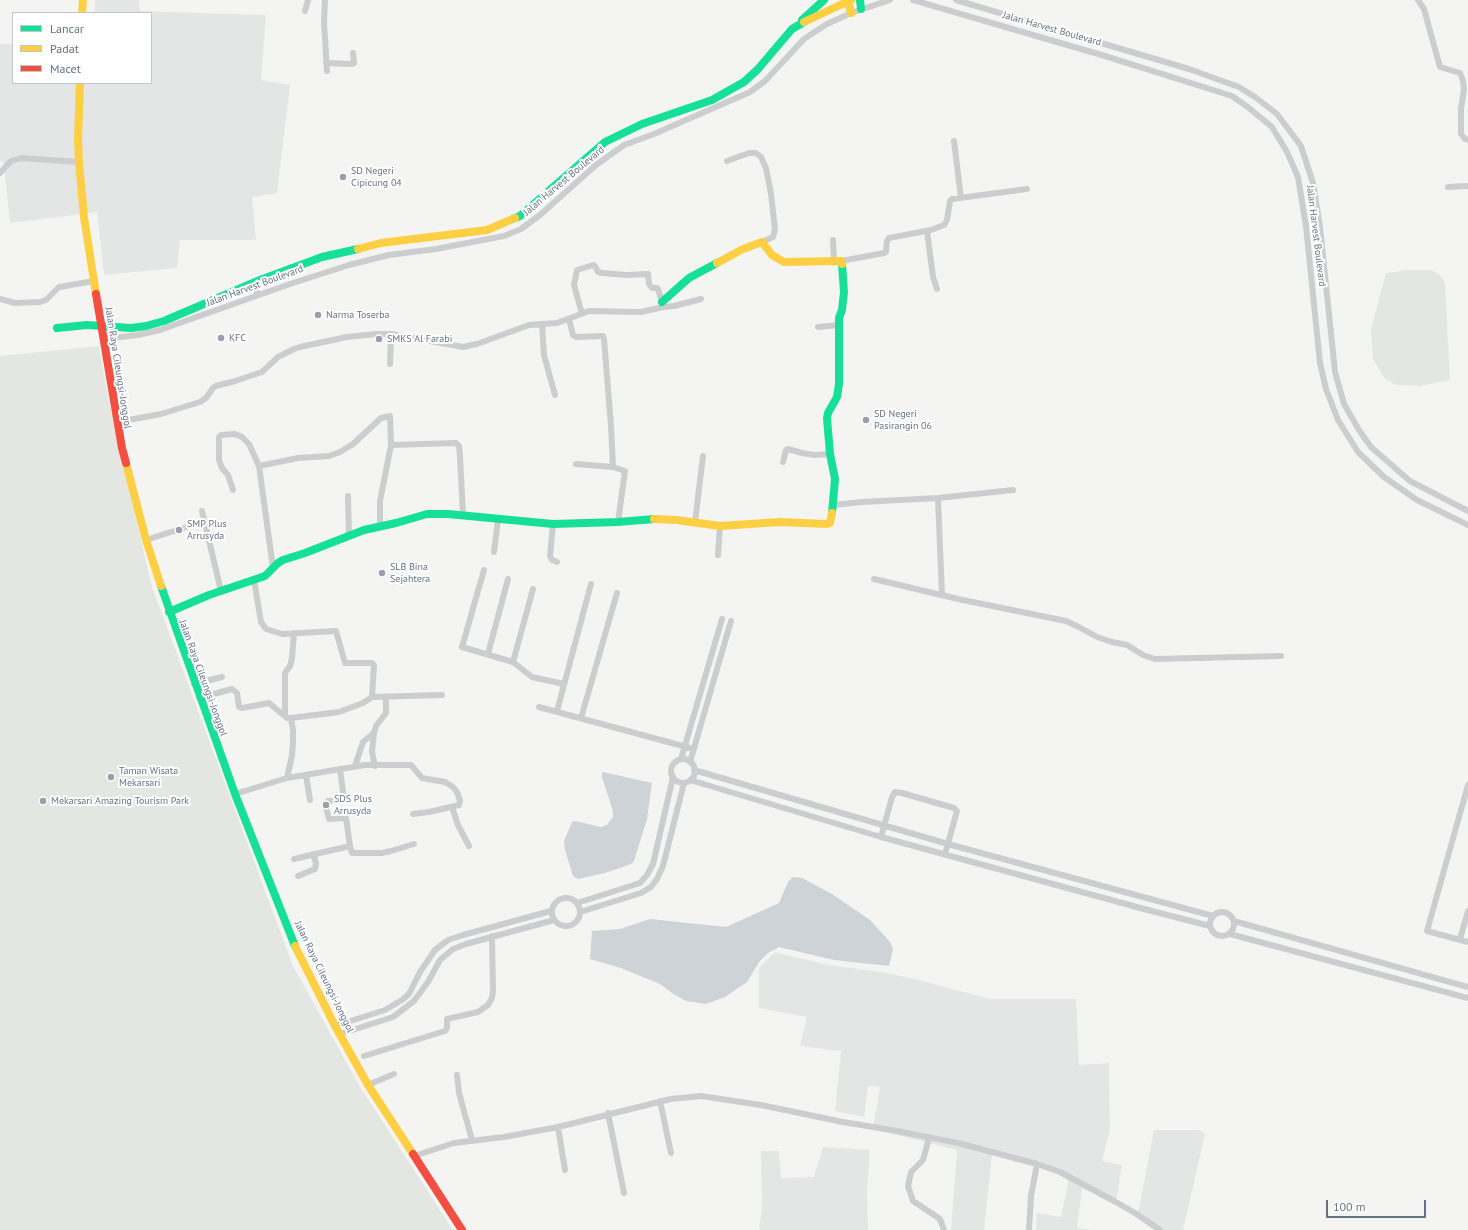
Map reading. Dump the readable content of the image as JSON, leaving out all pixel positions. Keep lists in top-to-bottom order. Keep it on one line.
{"streets":{"street":["Jalan Harvest Boulevard","Jalan Raya Cileungsi-Jonggol"]},"crossings":[["Jalan Harvest Boulevard","Jalan Raya Cileungsi-Jonggol"]],"places":["SD Negeri Cipicung 04","Narma Toserba","KFC","SMKS Al Farabi","SD Negeri Pasirangin 06","SMP Plus Arrusyda","SLB Bina Sejahtera","Taman Wisata Mekarsari","Mekarsari Amazing Tourism Park","SDS Plus Arrusyda"],"legend":["Lancar","Padat","Macet"],"scale_bar":"100 m"}
